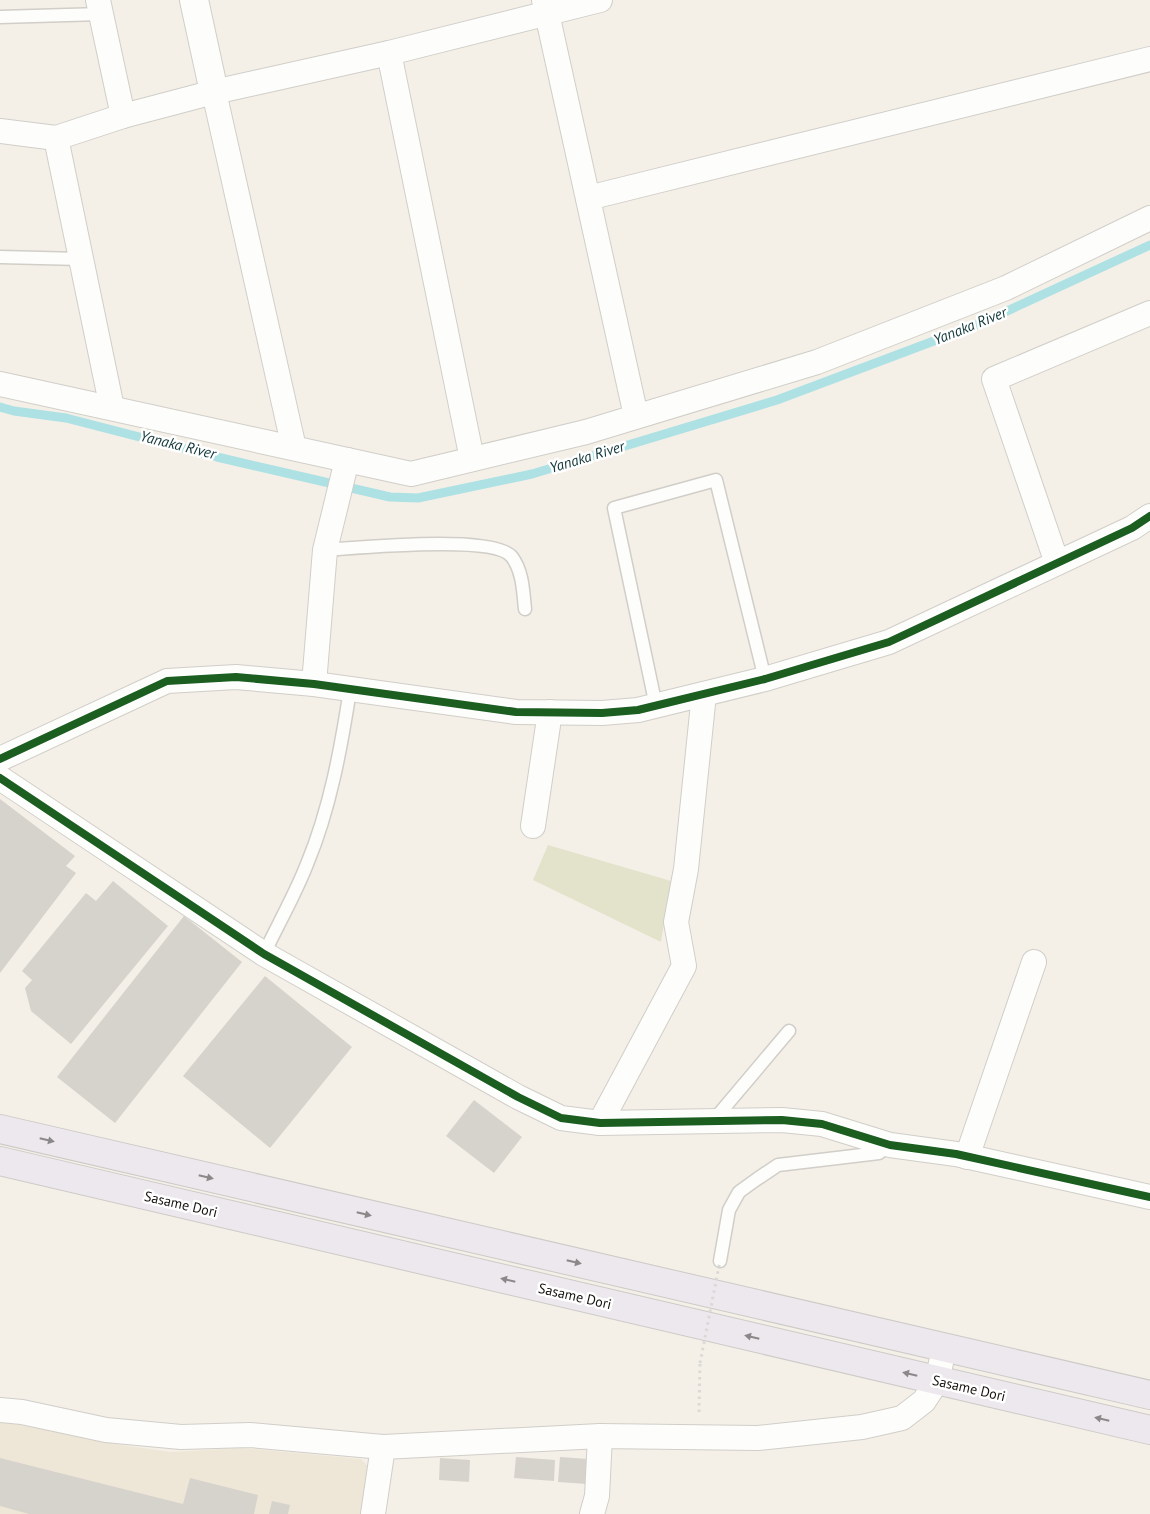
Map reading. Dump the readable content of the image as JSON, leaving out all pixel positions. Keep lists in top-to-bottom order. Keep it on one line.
{"streets":{"main road":["Sasame Dori"]},"water":["Yanaka River"]}
